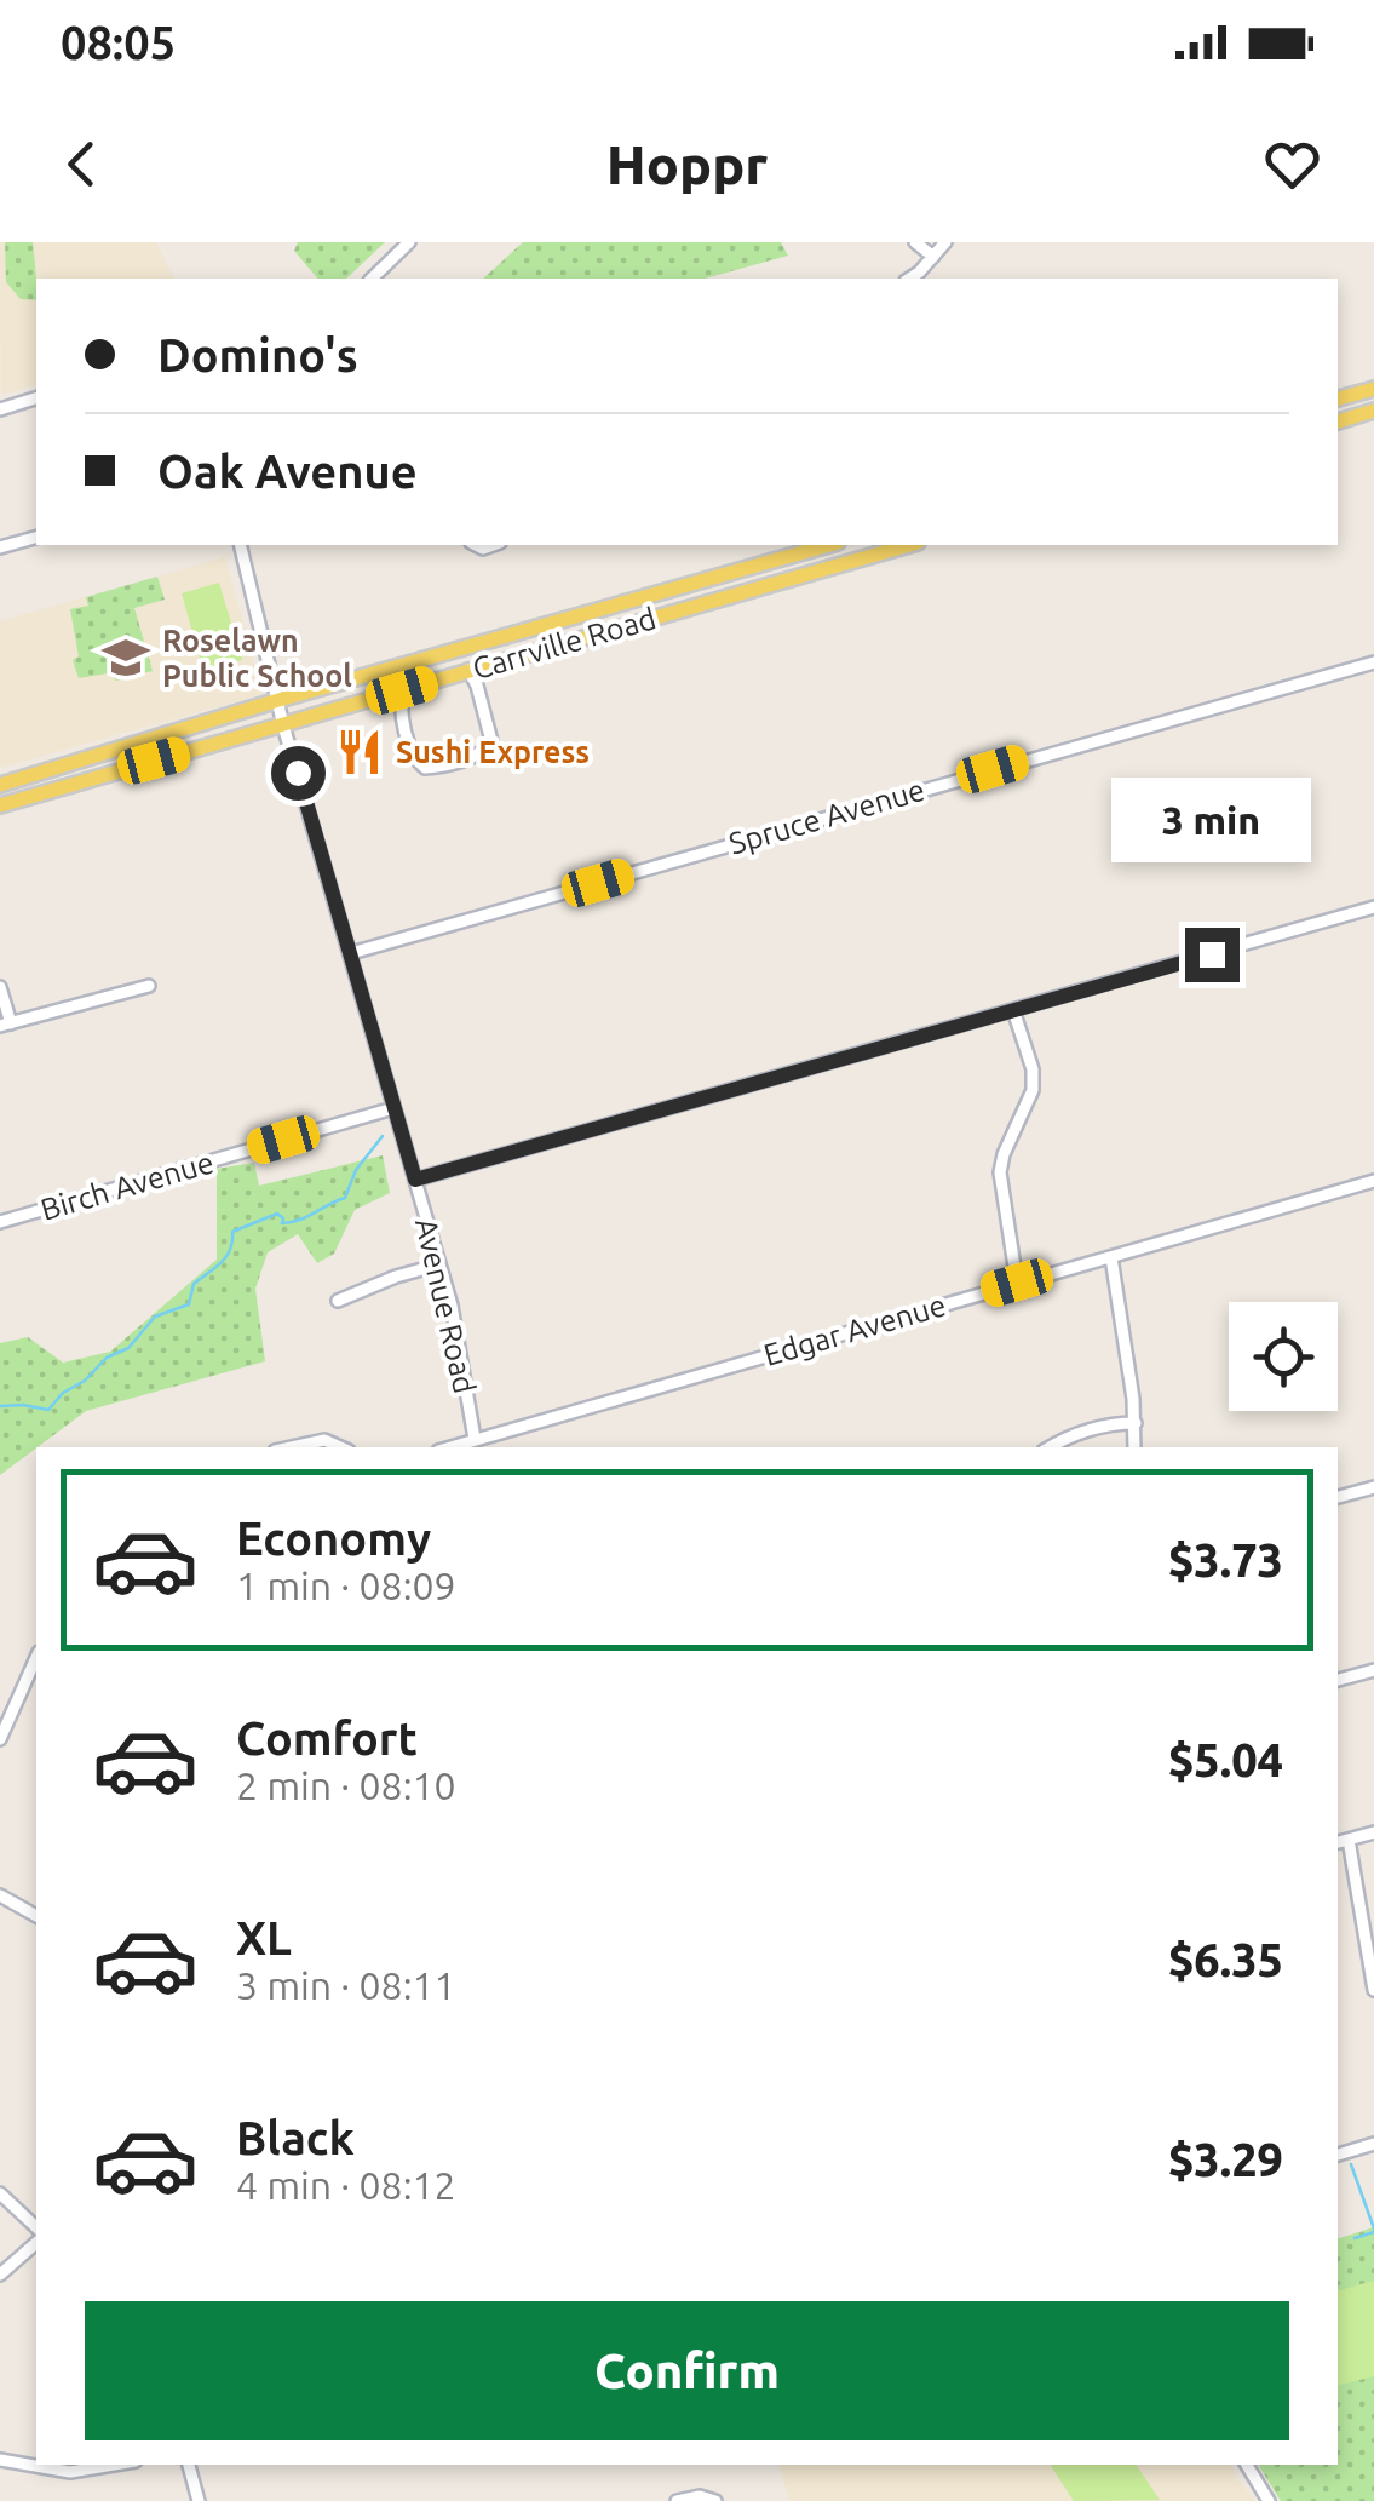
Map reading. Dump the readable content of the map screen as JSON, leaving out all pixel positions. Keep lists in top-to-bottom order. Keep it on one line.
{"streets":{"main road":["Carrville Road"],"street":["Spruce Avenue","Birch Avenue","Avenue Road","Edgar Avenue"]},"crossings":[["Carrville Road","Avenue Road"],["Spruce Avenue","Avenue Road"],["Birch Avenue","Avenue Road"],["Avenue Road","Edgar Avenue"]],"places":{"school or university":["Roselawn Public School"],"restaurant":["Sushi Express"]},"page":{"status":"08:05","header":"Hoppr","banner":["Domino's","Oak Avenue"],"bubble":"3 min","list":[{"name":"Economy","note":"1 min · 08:09","value":"$3.73"},{"name":"Comfort","note":"2 min · 08:10","value":"$5.04"},{"name":"XL","note":"3 min · 08:11","value":"$6.35"},{"name":"Black","note":"4 min · 08:12","value":"$3.29"}],"buttons":"Confirm"}}
